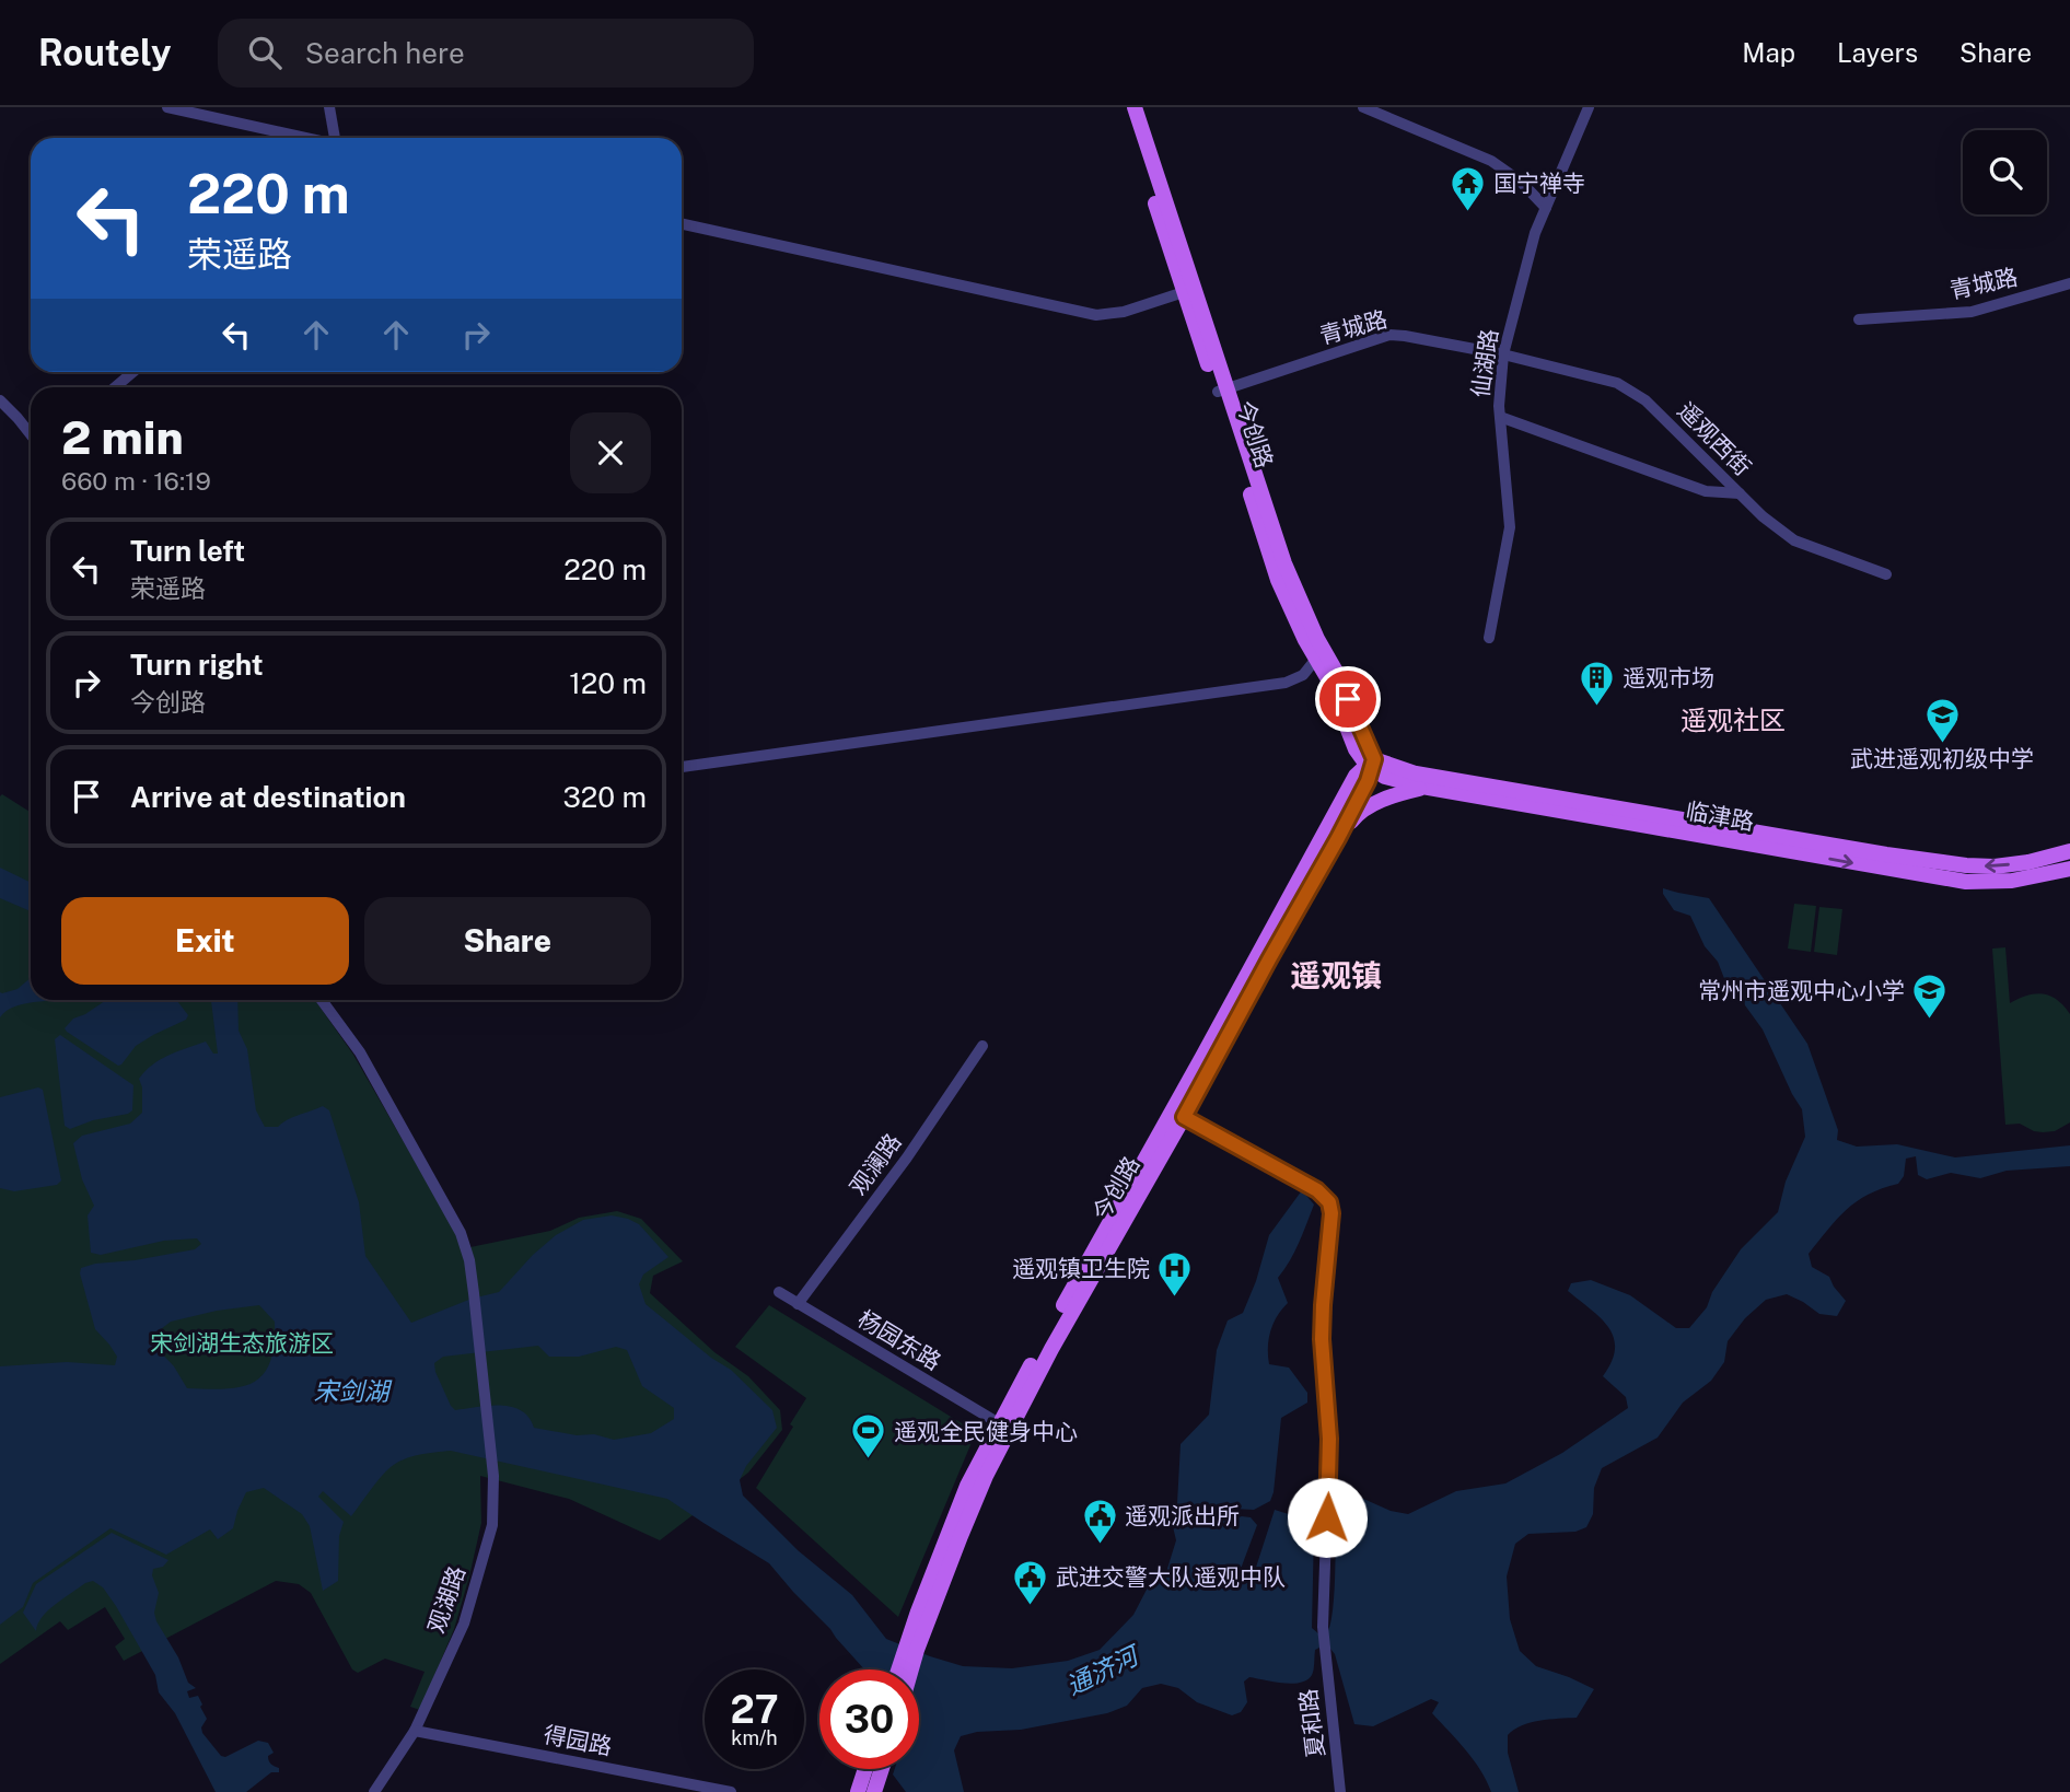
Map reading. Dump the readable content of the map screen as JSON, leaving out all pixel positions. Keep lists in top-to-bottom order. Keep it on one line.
{"streets":{"main road":["今创路","临津路"],"street":["青城路","仙湖路","遥观西街","观澜路","杨园东路","观湖路","夏和路","得园路"]},"crossings":[["青城路","仙湖路"],["青城路","今创路"],["青城路","遥观西街"],["仙湖路","遥观西街"],["今创路","临津路"],["今创路","杨园东路"],["今创路","夏和路"],["观澜路","杨园东路"],["观湖路","得园路"]],"districts":["遥观社区","遥观镇"],"water":["宋剑湖","通济河"],"parks":["宋剑湖生态旅游区"],"places":{"temple":["国宁禅寺"],"building":["遥观市场"],"school or university":["武进遥观初级中学","常州市遥观中心小学"],"hospital":["遥观镇卫生院"],"sports":["遥观全民健身中心"],"public building":["遥观派出所","武进交警大队遥观中队"]},"page":{"header":"Routely","search":"Search here","nav":["Map","Layers","Share"],"turn":["220 m","荣遥路"],"heading":["2 min","660 m · 16:19"],"list":[{"name":"Turn left","note":"荣遥路","value":"220 m"},{"name":"Turn right","note":"今创路","value":"120 m"},{"name":"Arrive at destination","value":"320 m"}],"buttons":["Exit","Share"],"speed":"27 km/h","limit":"30"}}
